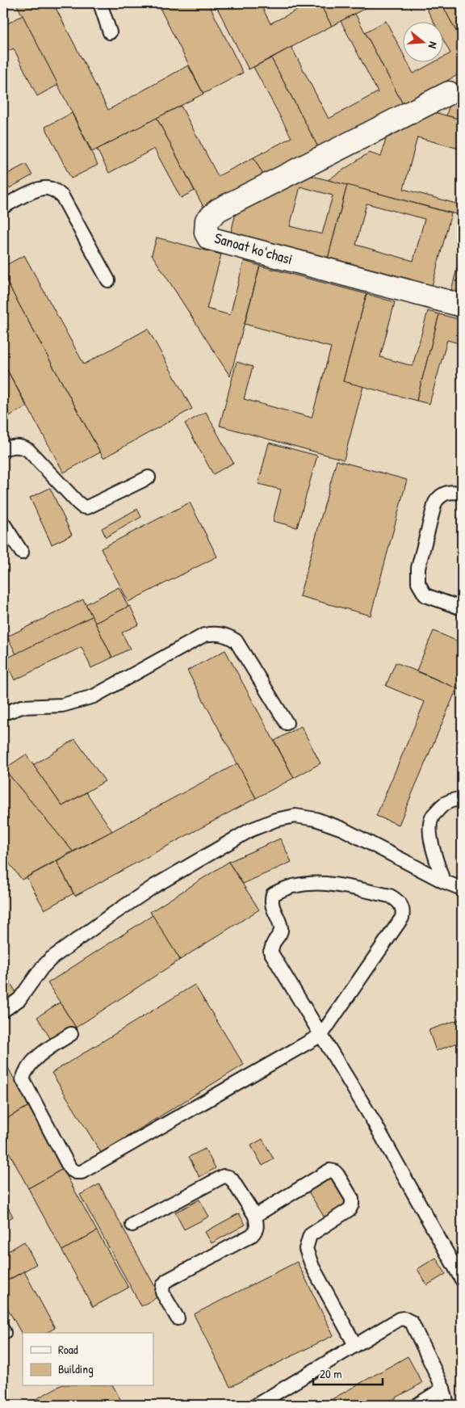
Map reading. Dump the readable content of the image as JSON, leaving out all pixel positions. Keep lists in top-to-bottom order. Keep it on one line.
{"streets":{"street":["Sanoat koʻchasi"]},"legend":["Road","Building"],"scale_bar":"20 m","north":"right"}
